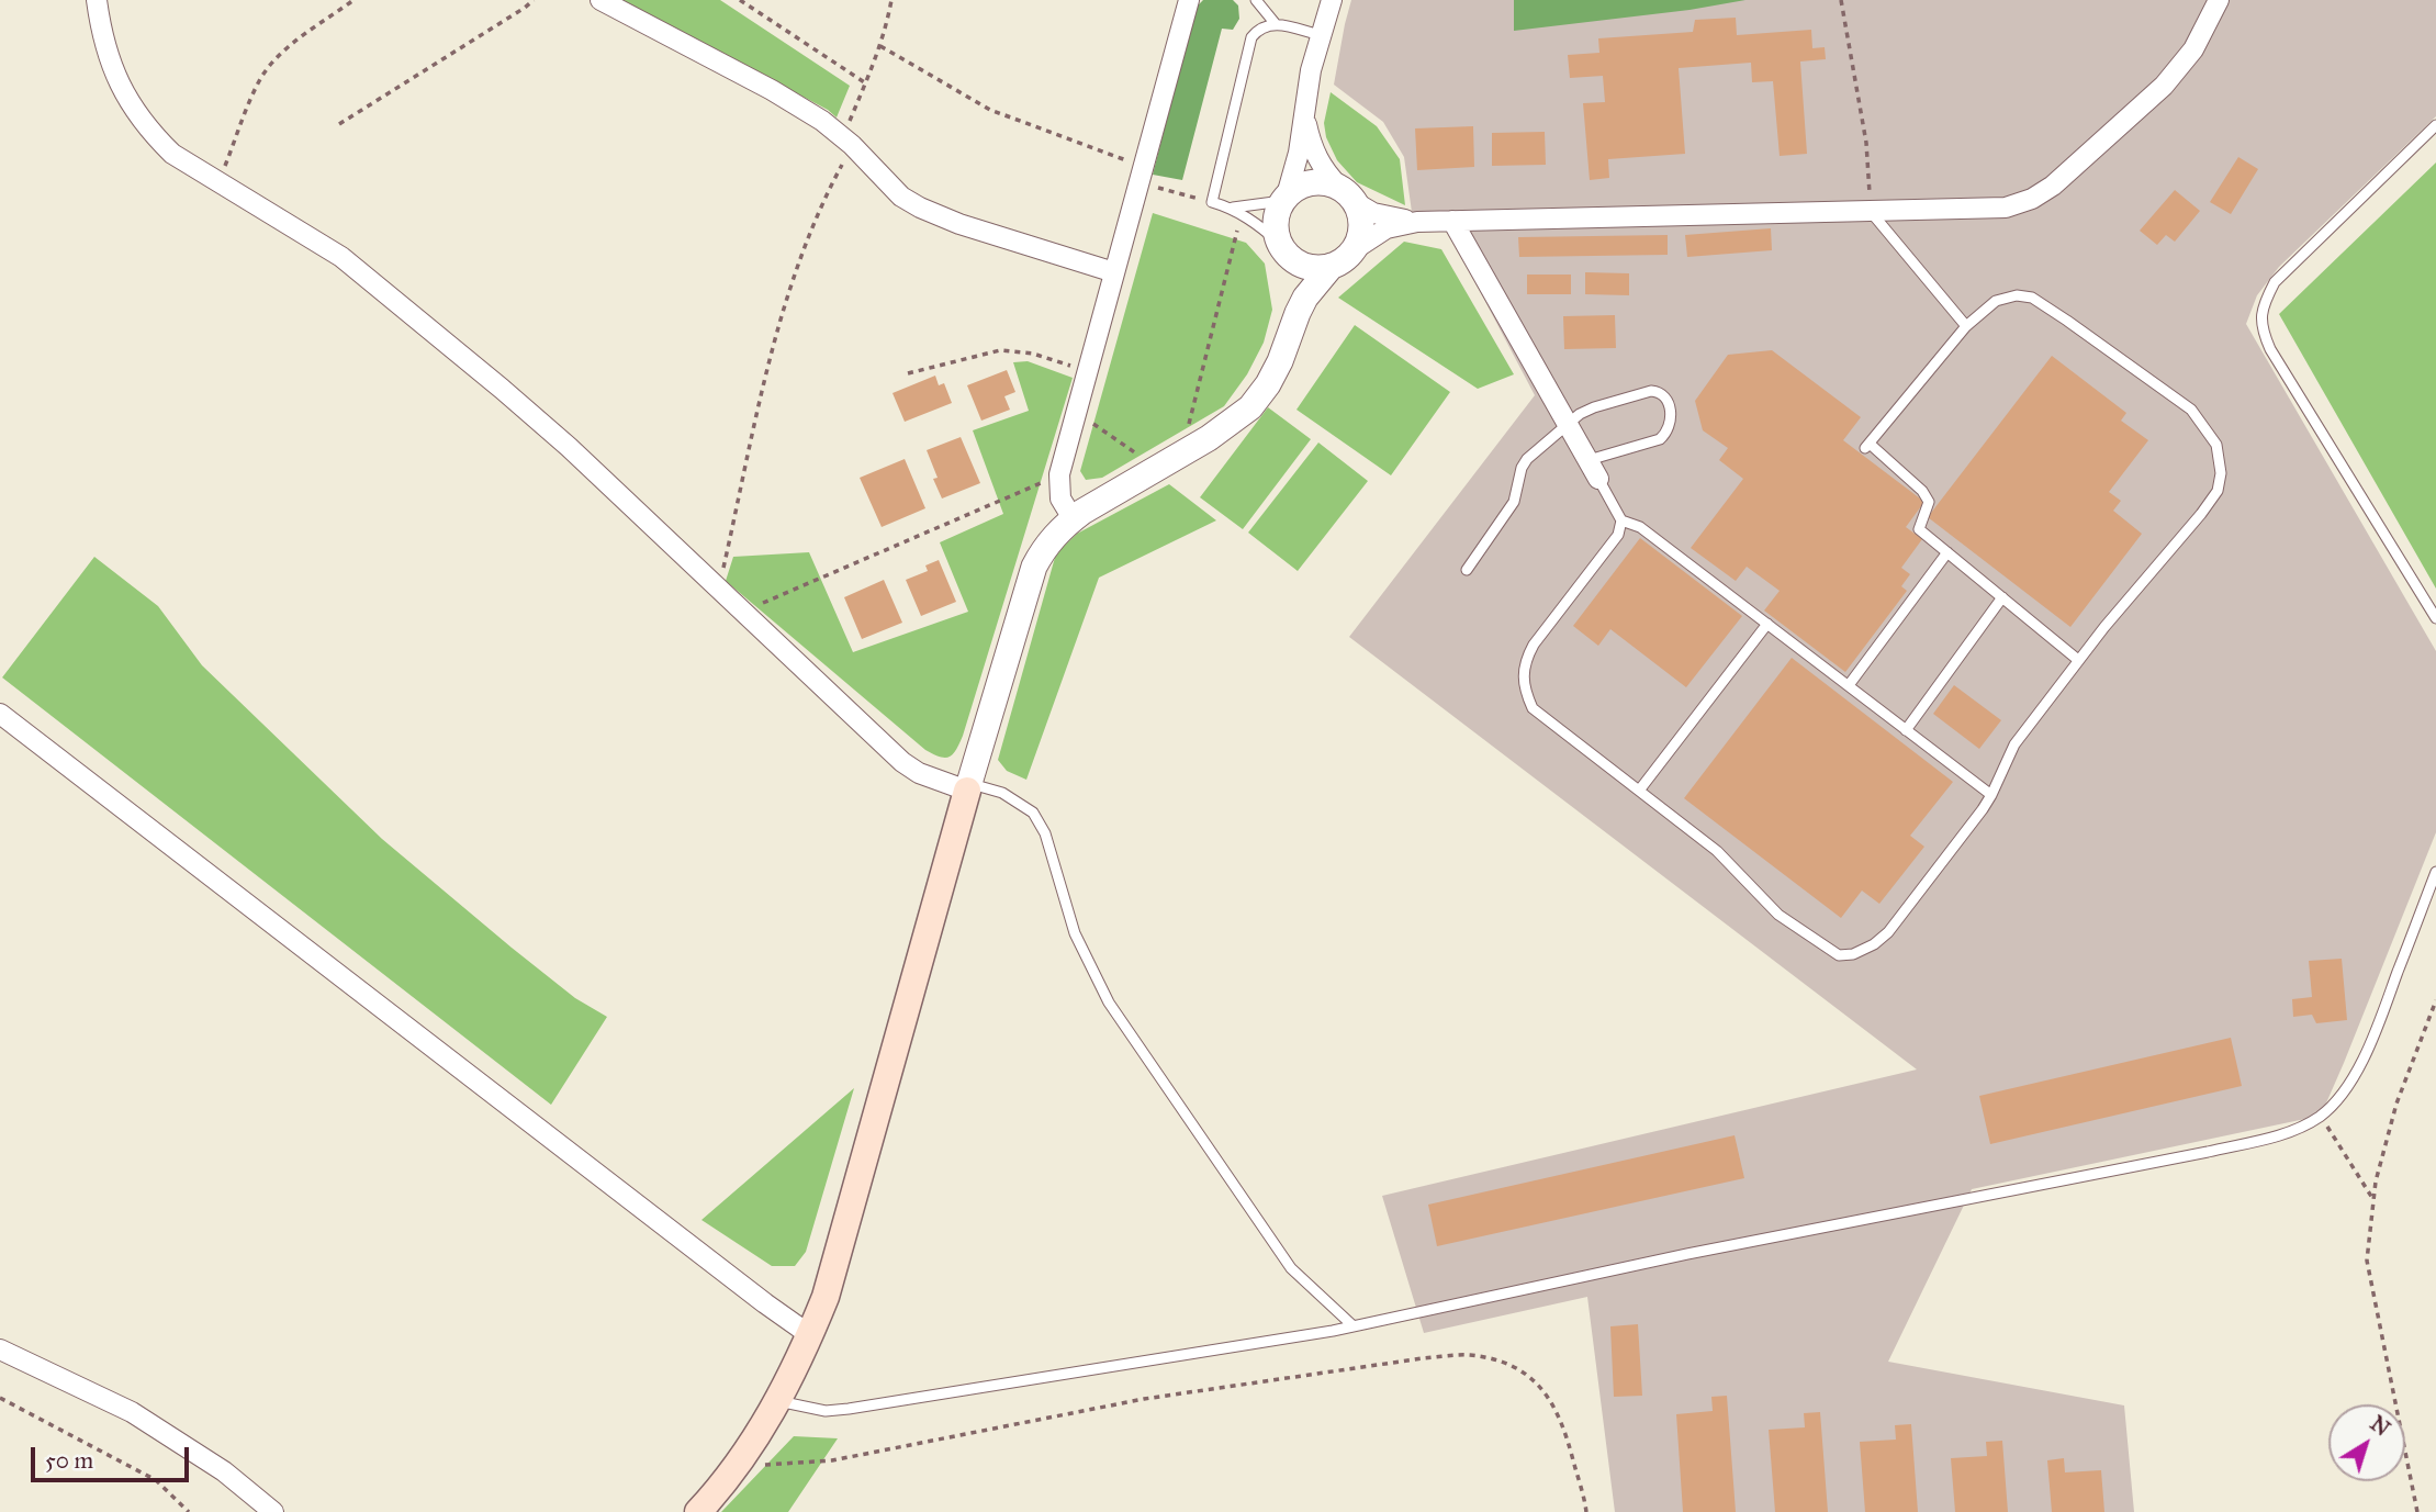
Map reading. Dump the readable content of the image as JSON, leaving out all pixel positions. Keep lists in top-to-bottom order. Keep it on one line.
{"scale_bar":"50 m","north":"top right"}
